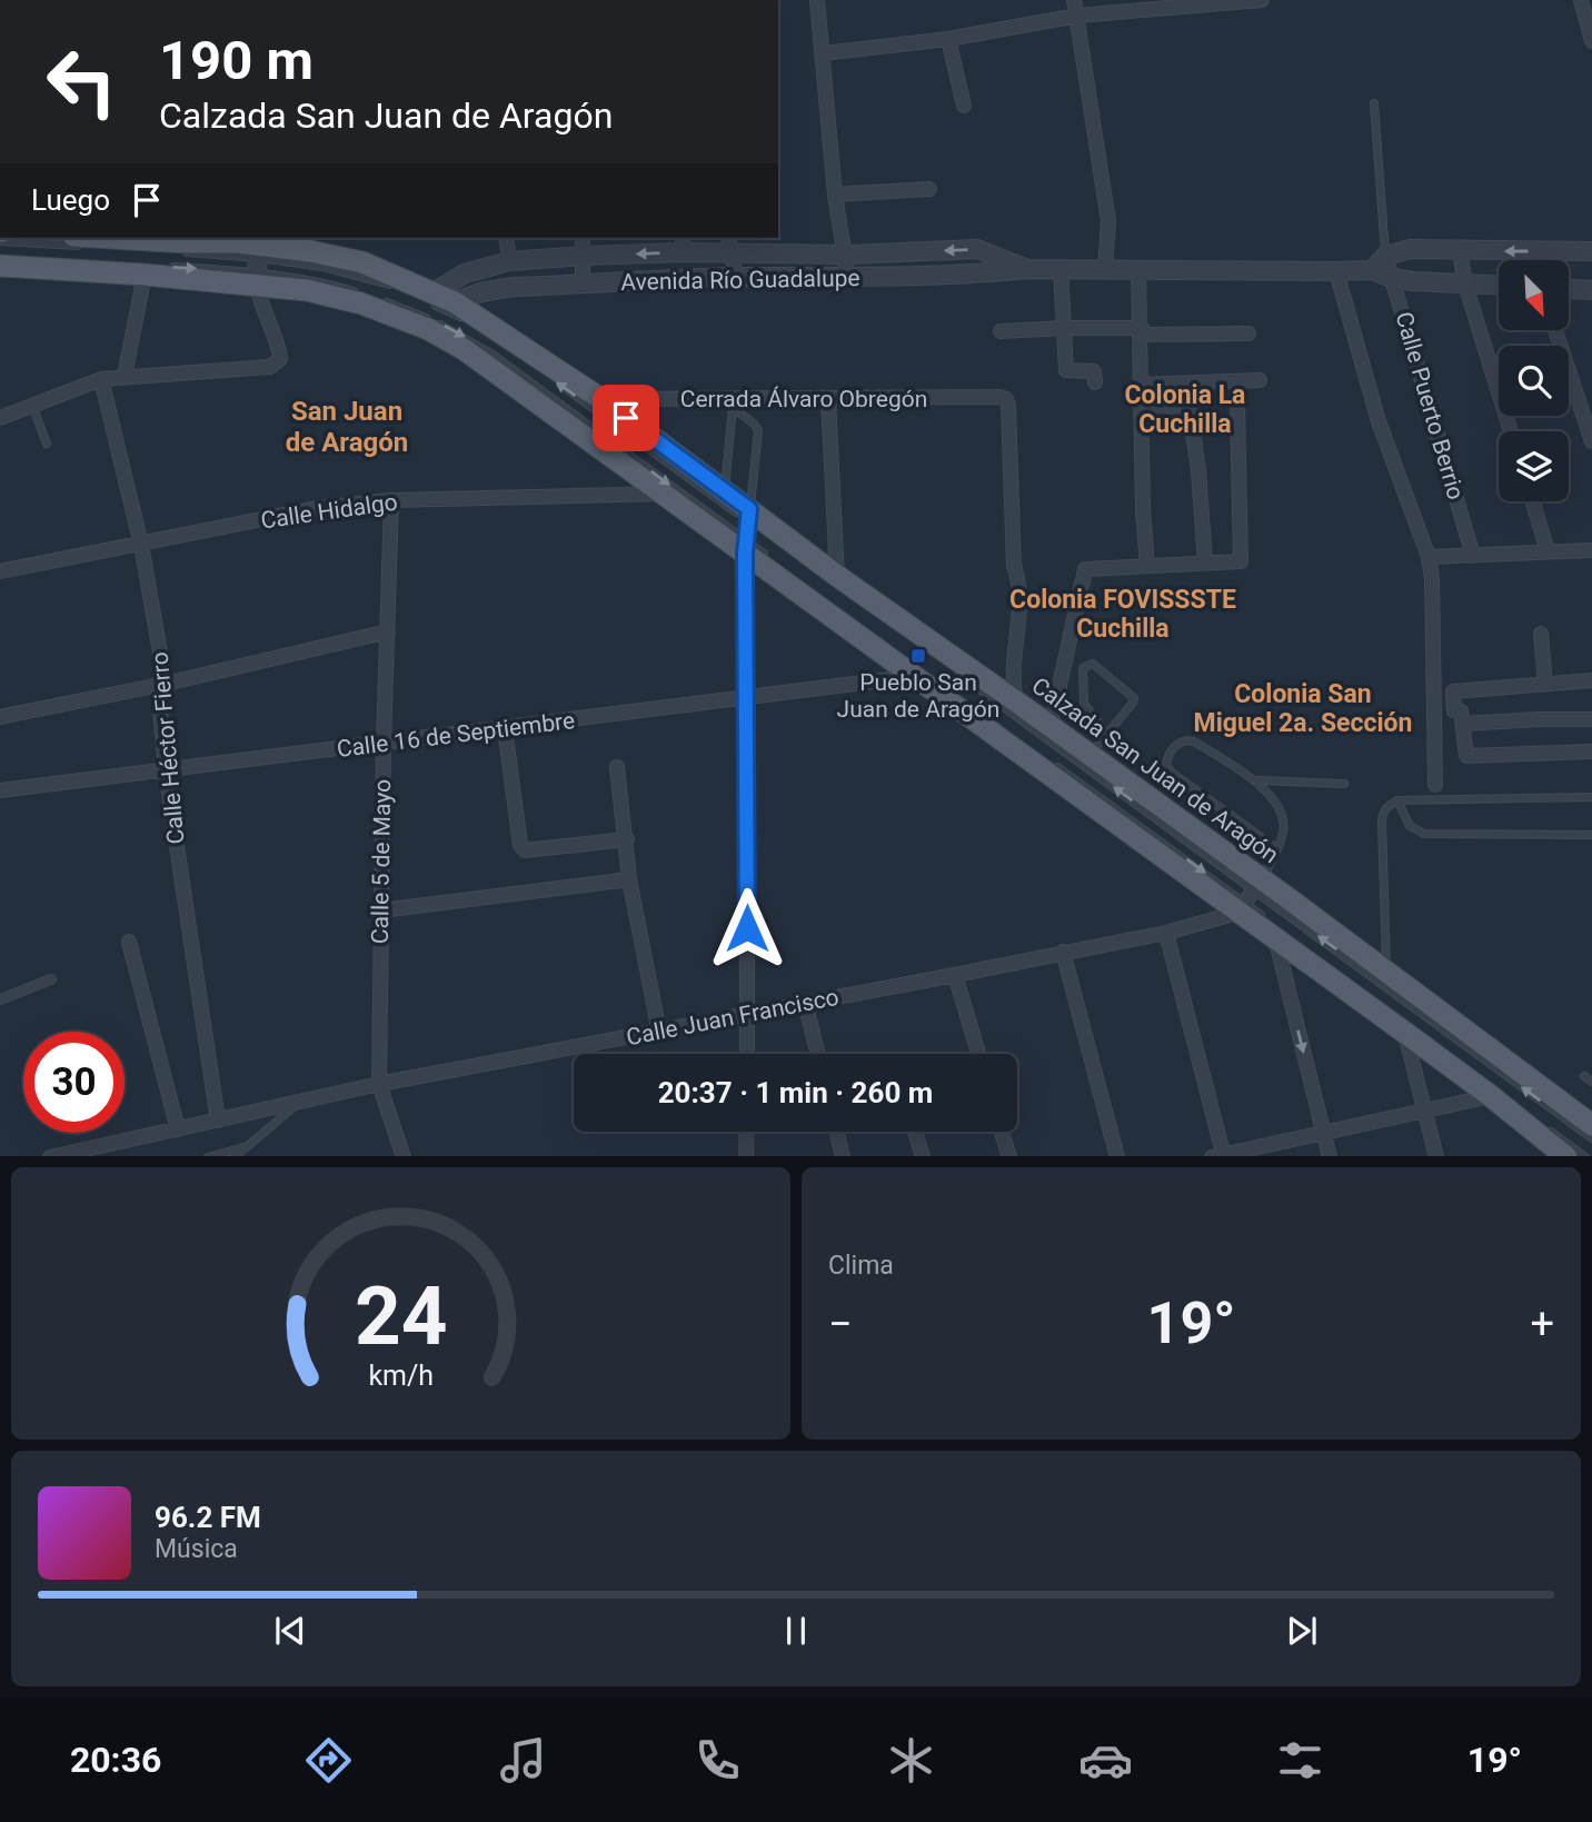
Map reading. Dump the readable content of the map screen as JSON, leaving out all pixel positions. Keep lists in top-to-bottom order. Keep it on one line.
{"streets":{"main road":["Calzada San Juan de Aragón"],"street":["Avenida Río Guadalupe","Cerrada Álvaro Obregón","Calle Puerto Berrio","Calle Hidalgo","Calle 16 de Septiembre","Calle Héctor Fierro","Calle 5 de Mayo","Calle Juan Francisco"]},"crossings":[["Avenida Río Guadalupe","Calle Puerto Berrio"],["Avenida Río Guadalupe","Calzada San Juan de Aragón"],["Cerrada Álvaro Obregón","Calzada San Juan de Aragón"],["Calle Hidalgo","Calle Héctor Fierro"],["Calle Hidalgo","Calzada San Juan de Aragón"],["Calle Hidalgo","Calle 5 de Mayo"],["Calle 16 de Septiembre","Calle Héctor Fierro"],["Calle 16 de Septiembre","Calzada San Juan de Aragón"],["Calle 16 de Septiembre","Calle 5 de Mayo"],["Calle Héctor Fierro","Calle Juan Francisco"],["Calzada San Juan de Aragón","Calle Juan Francisco"],["Calle 5 de Mayo","Calle Juan Francisco"]],"districts":["Colonia La Cuchilla","San Juan de Aragón","Colonia FOVISSSTE Cuchilla","Colonia San Miguel 2a. Sección"],"places":{"transit":["Pueblo San Juan de Aragón"]},"north":"bottom right","page":{"turn":["190 m","Calzada San Juan de Aragón"],"then":"Luego","limit":"30","trip":"20:37 · 1 min · 260 m","tile":"Clima","heat":["−","19°","+"],"song":["96.2 FM","Música"],"tabs":["20:36","19°"],"gauge":["24","km/h"]}}
